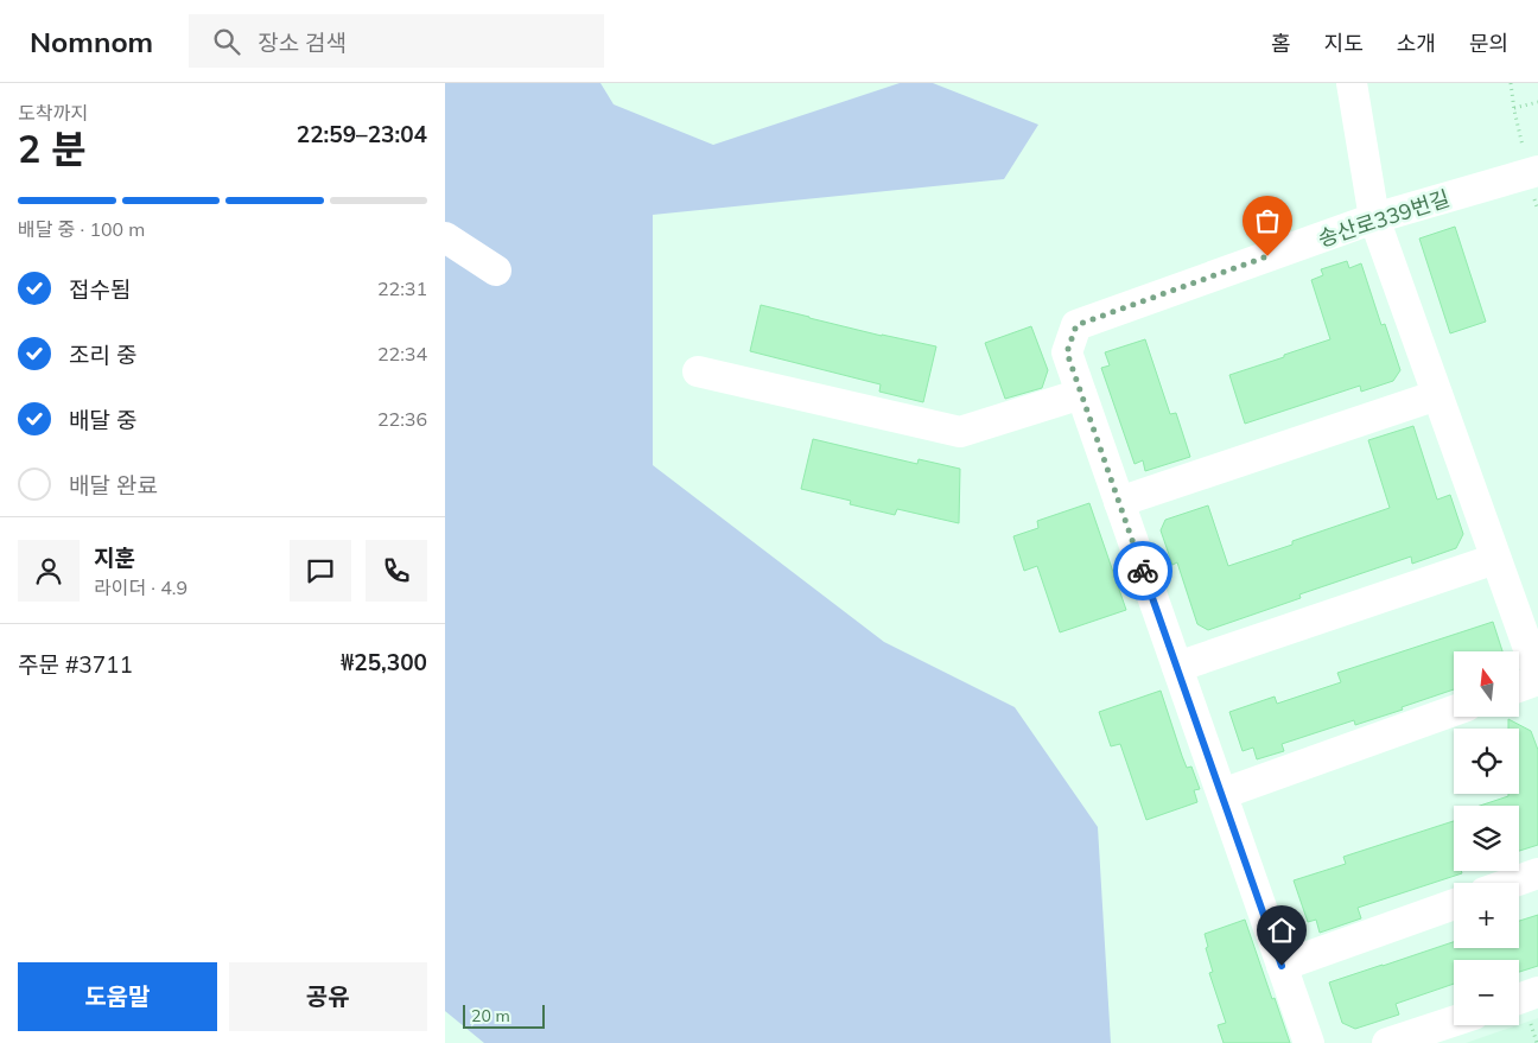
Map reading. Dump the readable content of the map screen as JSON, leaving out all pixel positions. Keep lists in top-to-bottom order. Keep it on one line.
{"streets":{"street":["송산로339번길"]},"scale_bar":"20 m","north":"top","page":{"header":"Nomnom","search":"장소 검색","nav":["홈","지도","소개","문의"],"heading":["2 분","도착까지","22:59–23:04"],"panel":["지훈","라이더 · 4.9","주문 #3711","₩25,300"],"bar":"배달 중 · 100 m","list":[["접수됨","22:31"],["조리 중","22:34"],["배달 중","22:36"],"배달 완료"],"map_buttons":["+","−"],"buttons":["도움말","공유"],"scale":"20 m"}}
